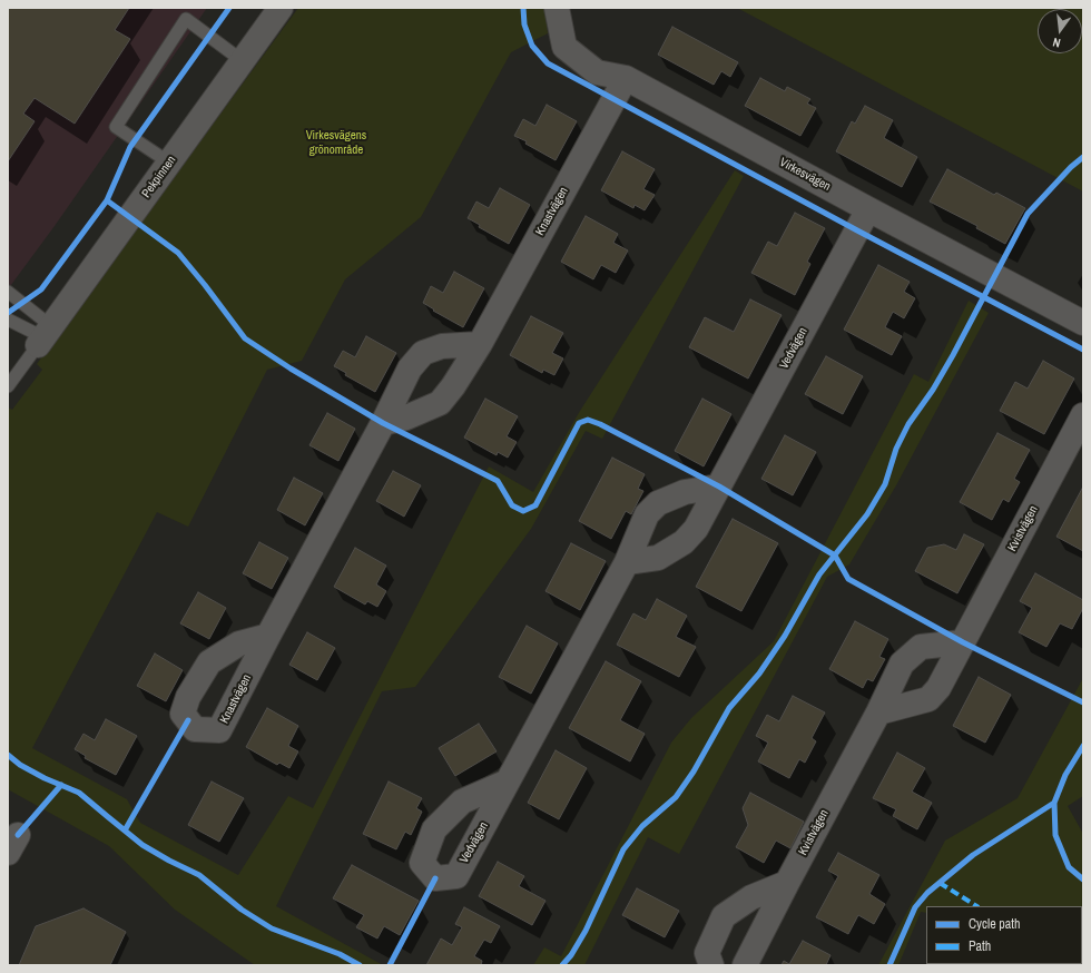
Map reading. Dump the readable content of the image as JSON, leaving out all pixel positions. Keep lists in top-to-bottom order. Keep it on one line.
{"streets":{"street":["Virkesvägen","Pekpinnen","Knastvägen","Vedvägen","Kvistvägen"]},"crossings":[["Virkesvägen","Knastvägen"],["Virkesvägen","Vedvägen"]],"parks":["Virkesvägens grönområde"],"legend":["Cycle path","Path"],"north":"bottom"}
